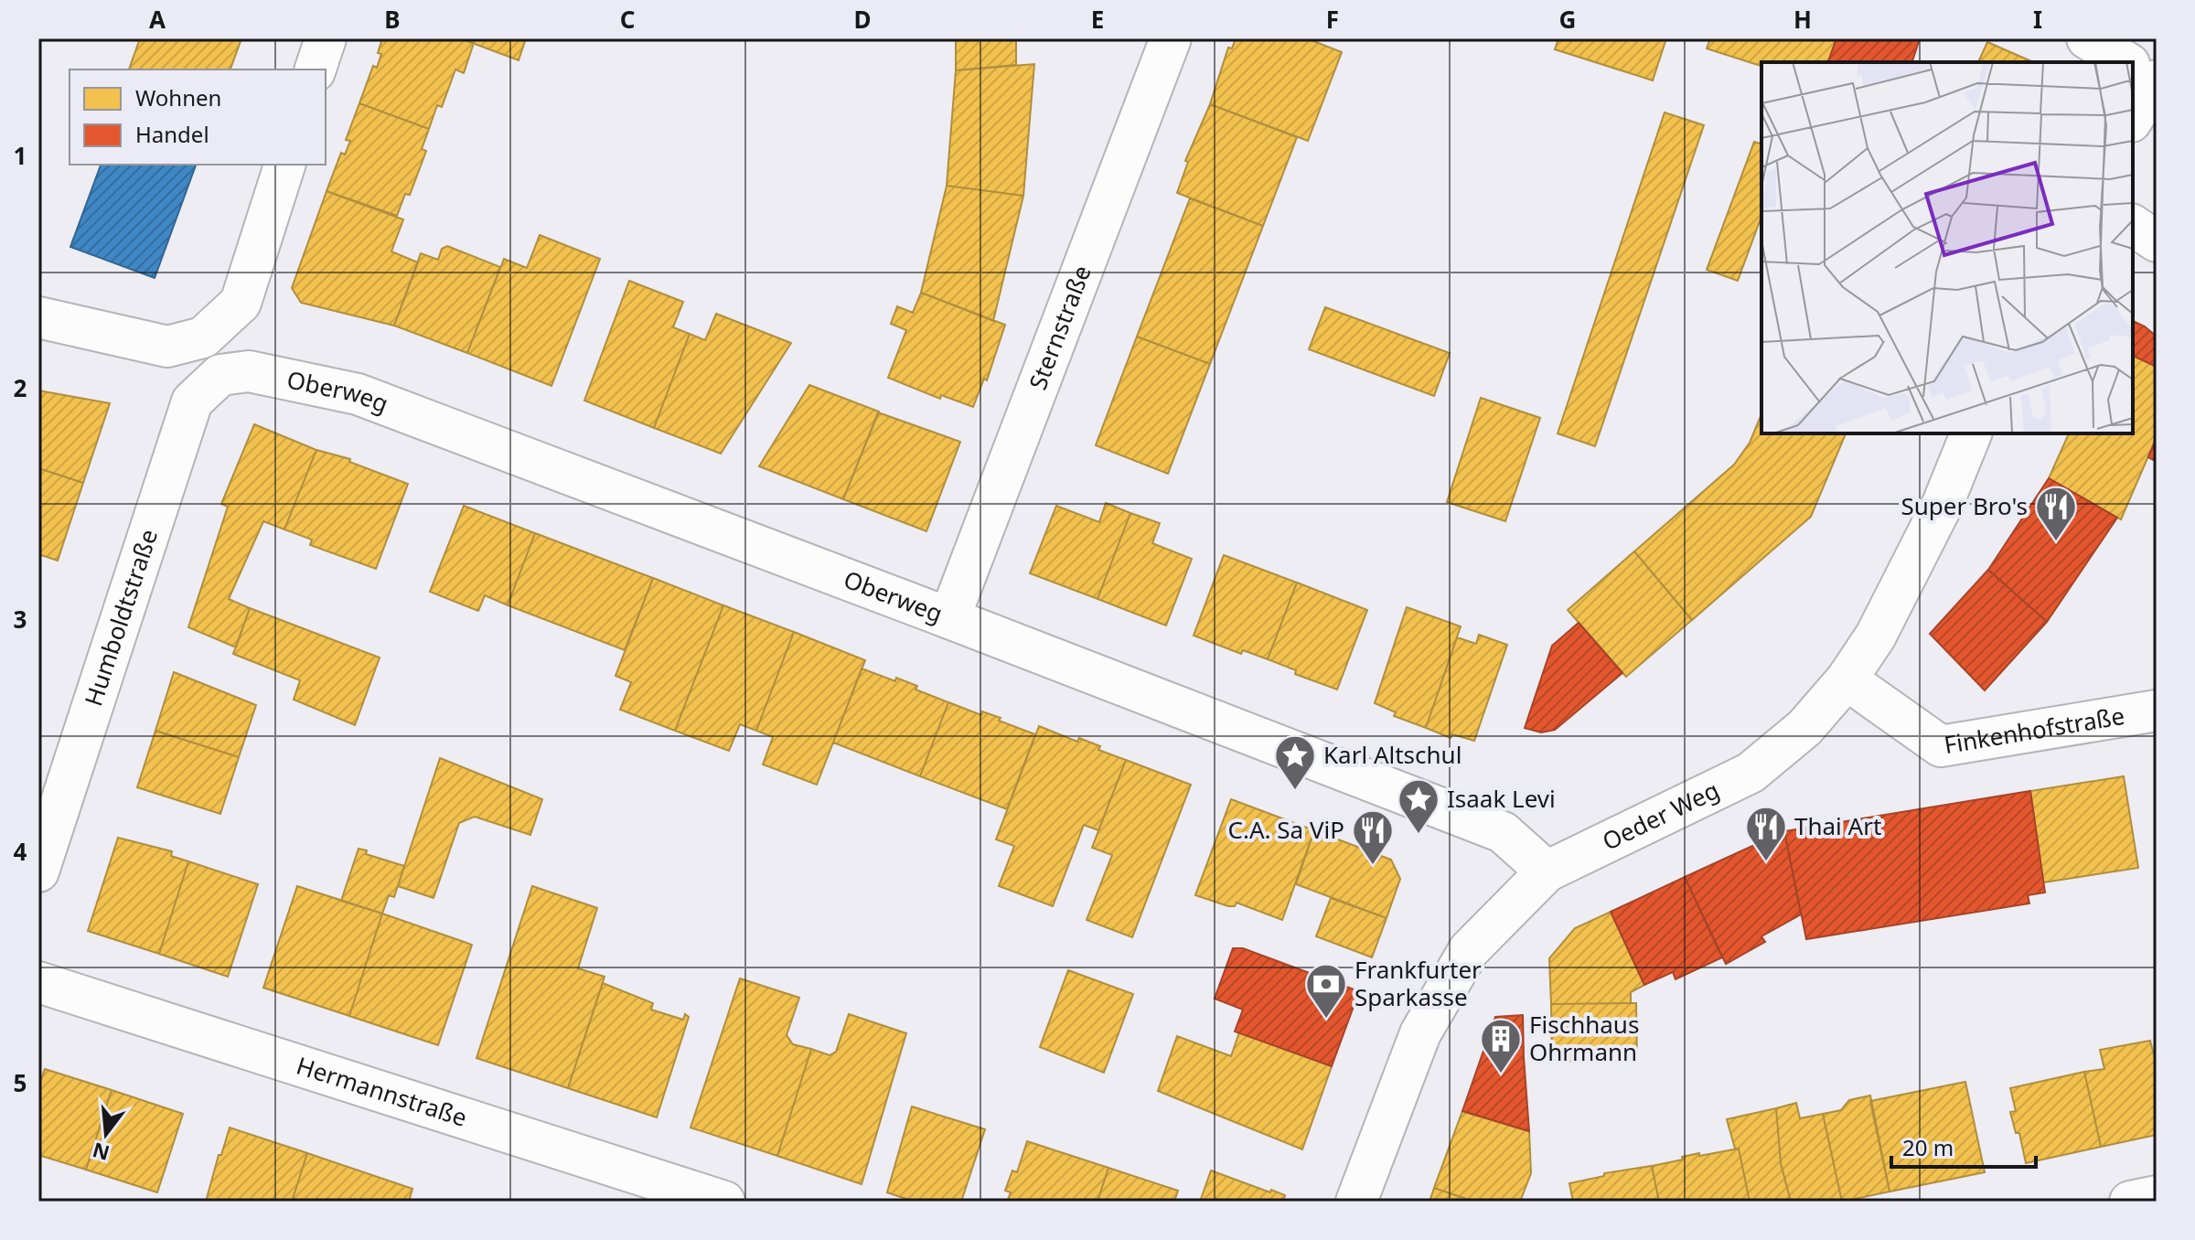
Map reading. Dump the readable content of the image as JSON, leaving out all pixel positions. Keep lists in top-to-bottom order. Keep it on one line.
{"streets":{"street":["Sternstraße","Oberweg","Humboldtstraße","Finkenhofstraße","Oeder Weg","Hermannstraße"]},"crossings":[["Sternstraße","Oberweg"],["Oberweg","Humboldtstraße"],["Oberweg","Oeder Weg"],["Finkenhofstraße","Oeder Weg"]],"places":{"restaurant":["Super Bro's","Thai Art","C.A. Sa ViP"],"place":["Karl Altschul","Isaak Levi"],"bank":["Frankfurter Sparkasse"],"building":["Fischhaus Ohrmann"]},"legend":["Wohnen","Handel"],"scale_bar":"20 m","north":"bottom","grid":{"columns":["A","B","C","D","E","F","G","H","I"],"rows":["1","2","3","4","5"]}}
